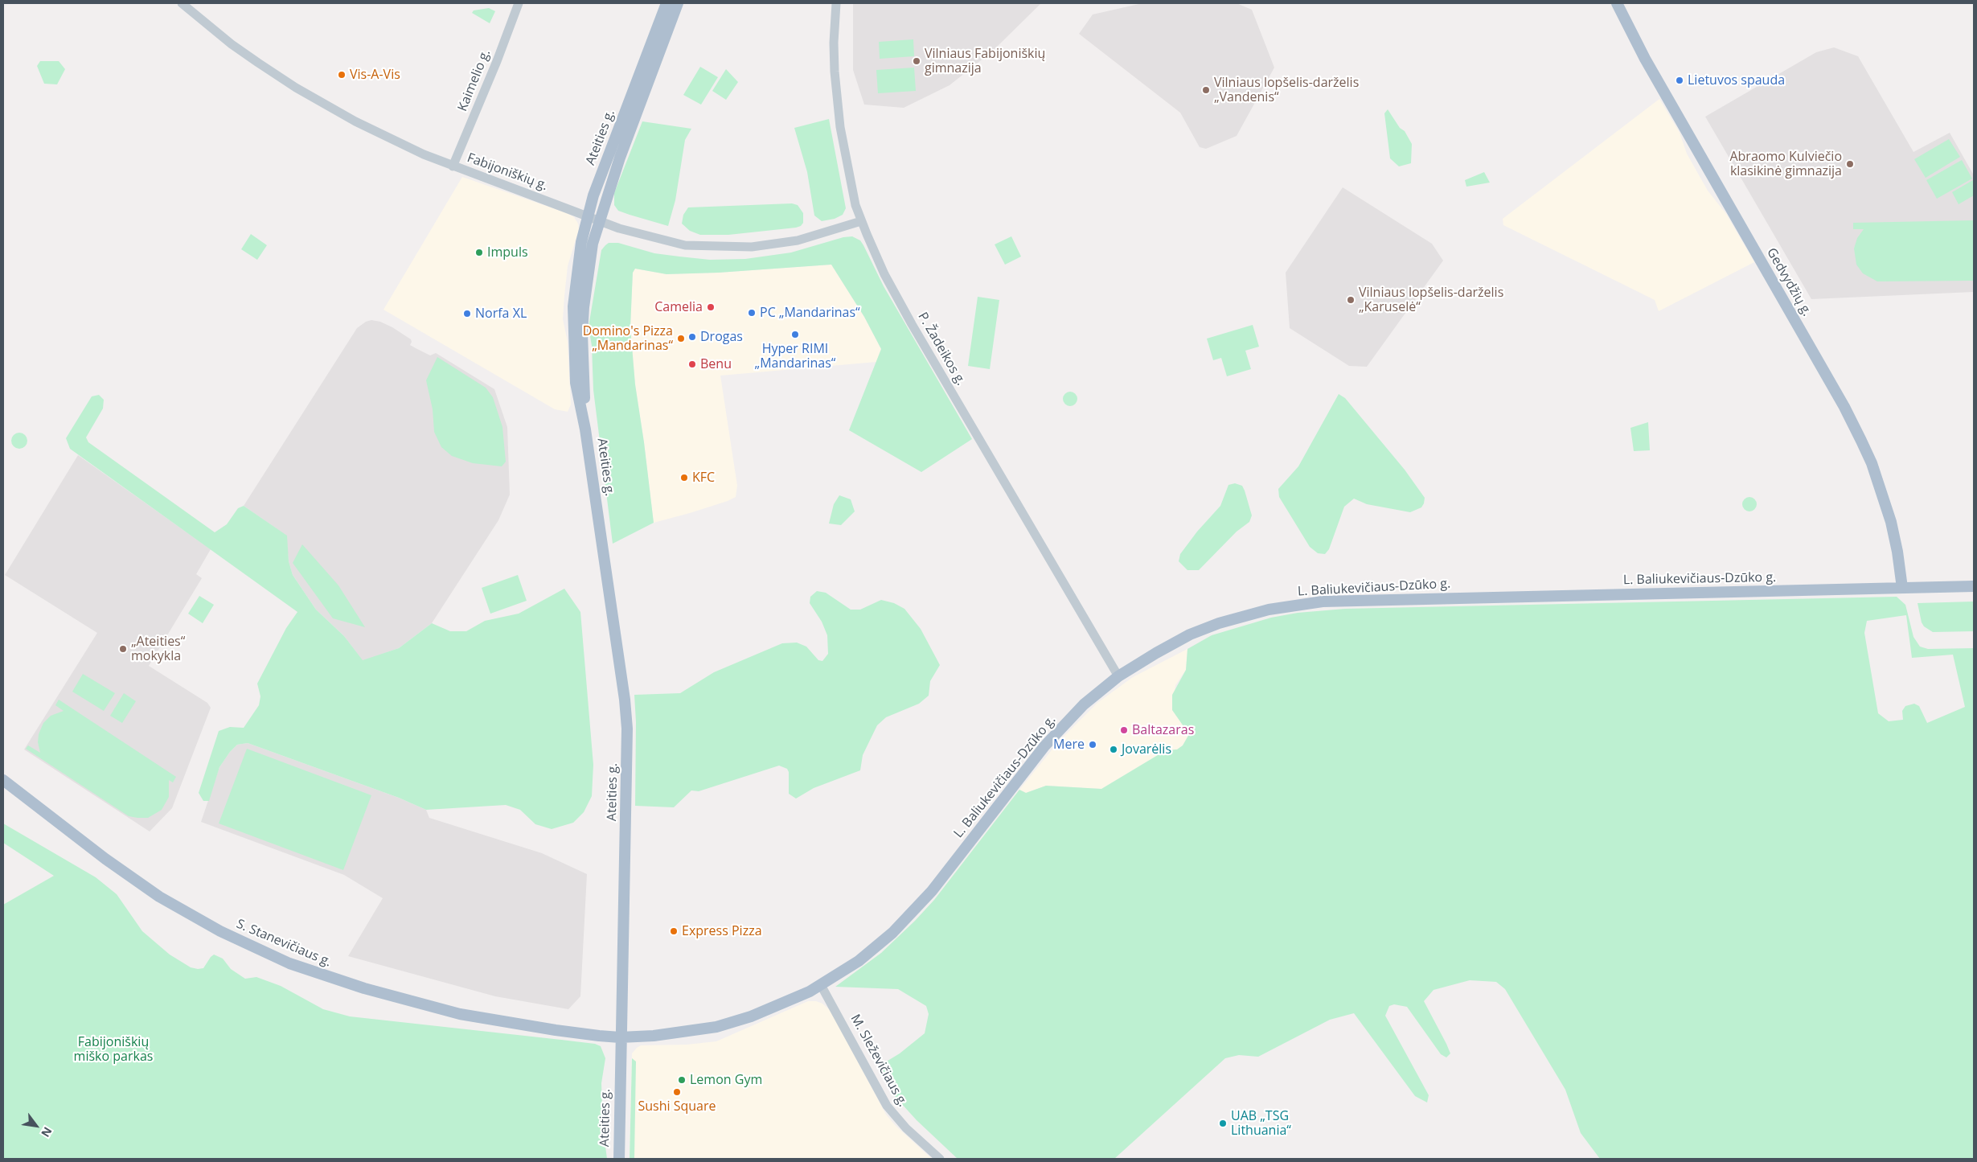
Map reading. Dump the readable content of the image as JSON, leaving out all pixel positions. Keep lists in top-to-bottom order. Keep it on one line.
{"streets":{"main road":["Ateities g.","Gedvydžių g.","L. Baliukevičiaus-Dzūko g.","S. Stanevičiaus g."],"street":["Kaimelio g.","Fabijoniškių g.","P. Žadeikos g.","M. Sleževičiaus g."]},"crossings":[["Kaimelio g.","Fabijoniškių g."],["Ateities g.","Fabijoniškių g."],["Ateities g.","L. Baliukevičiaus-Dzūko g."],["Ateities g.","S. Stanevičiaus g."],["Fabijoniškių g.","P. Žadeikos g."],["Gedvydžių g.","L. Baliukevičiaus-Dzūko g."],["P. Žadeikos g.","L. Baliukevičiaus-Dzūko g."],["L. Baliukevičiaus-Dzūko g.","S. Stanevičiaus g."],["L. Baliukevičiaus-Dzūko g.","M. Sleževičiaus g."]],"parks":["Fabijoniškių miško parkas"],"places":["Vilniaus Fabijoniškių gimnazija","Vis-A-Vis","Lietuvos spauda","Vilniaus lopšelis-darželis „Vandenis“","Abraomo Kulviečio klasikinė gimnazija","Impuls","Vilniaus lopšelis-darželis „Karuselė“","Camelia","PC „Mandarinas“","Norfa XL","Hyper RIMI „Mandarinas“","Drogas","Domino's Pizza „Mandarinas“","Benu","KFC","„Ateities“ mokykla","Baltazaras","Mere","Jovarėlis","Express Pizza","Lemon Gym","Sushi Square","UAB „TSG Lithuania“"],"north":"bottom right"}
